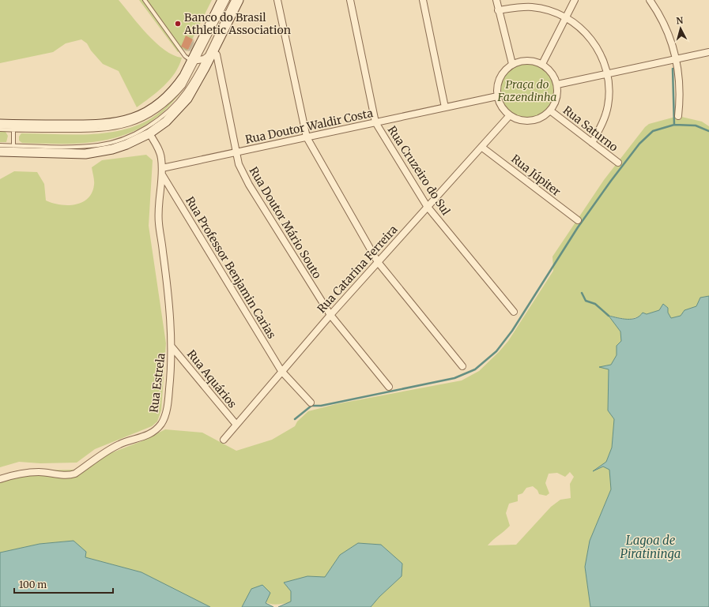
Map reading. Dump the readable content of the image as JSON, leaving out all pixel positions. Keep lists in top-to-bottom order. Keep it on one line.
{"streets":{"street":["Rua Doutor Waldir Costa","Rua Saturno","Rua Cruzeiro do Sul","Rua Júpiter","Rua Doutor Mário Souto","Rua Professor Benjamin Carias","Rua Catarina Ferreira","Rua Aquários","Rua Estrela"]},"crossings":[["Rua Doutor Waldir Costa","Rua Saturno"],["Rua Doutor Waldir Costa","Rua Cruzeiro do Sul"],["Rua Doutor Waldir Costa","Rua Doutor Mário Souto"],["Rua Doutor Waldir Costa","Rua Professor Benjamin Carias"],["Rua Doutor Waldir Costa","Rua Catarina Ferreira"],["Rua Doutor Waldir Costa","Rua Estrela"],["Rua Saturno","Rua Catarina Ferreira"],["Rua Cruzeiro do Sul","Rua Catarina Ferreira"],["Rua Júpiter","Rua Catarina Ferreira"],["Rua Doutor Mário Souto","Rua Catarina Ferreira"],["Rua Professor Benjamin Carias","Rua Catarina Ferreira"],["Rua Professor Benjamin Carias","Rua Estrela"],["Rua Catarina Ferreira","Rua Aquários"],["Rua Aquários","Rua Estrela"]],"water":["Lagoa de Piratininga"],"parks":["Praça do Fazendinha"],"places":["Banco do Brasil Athletic Association"],"scale_bar":"100 m","north":"top"}
